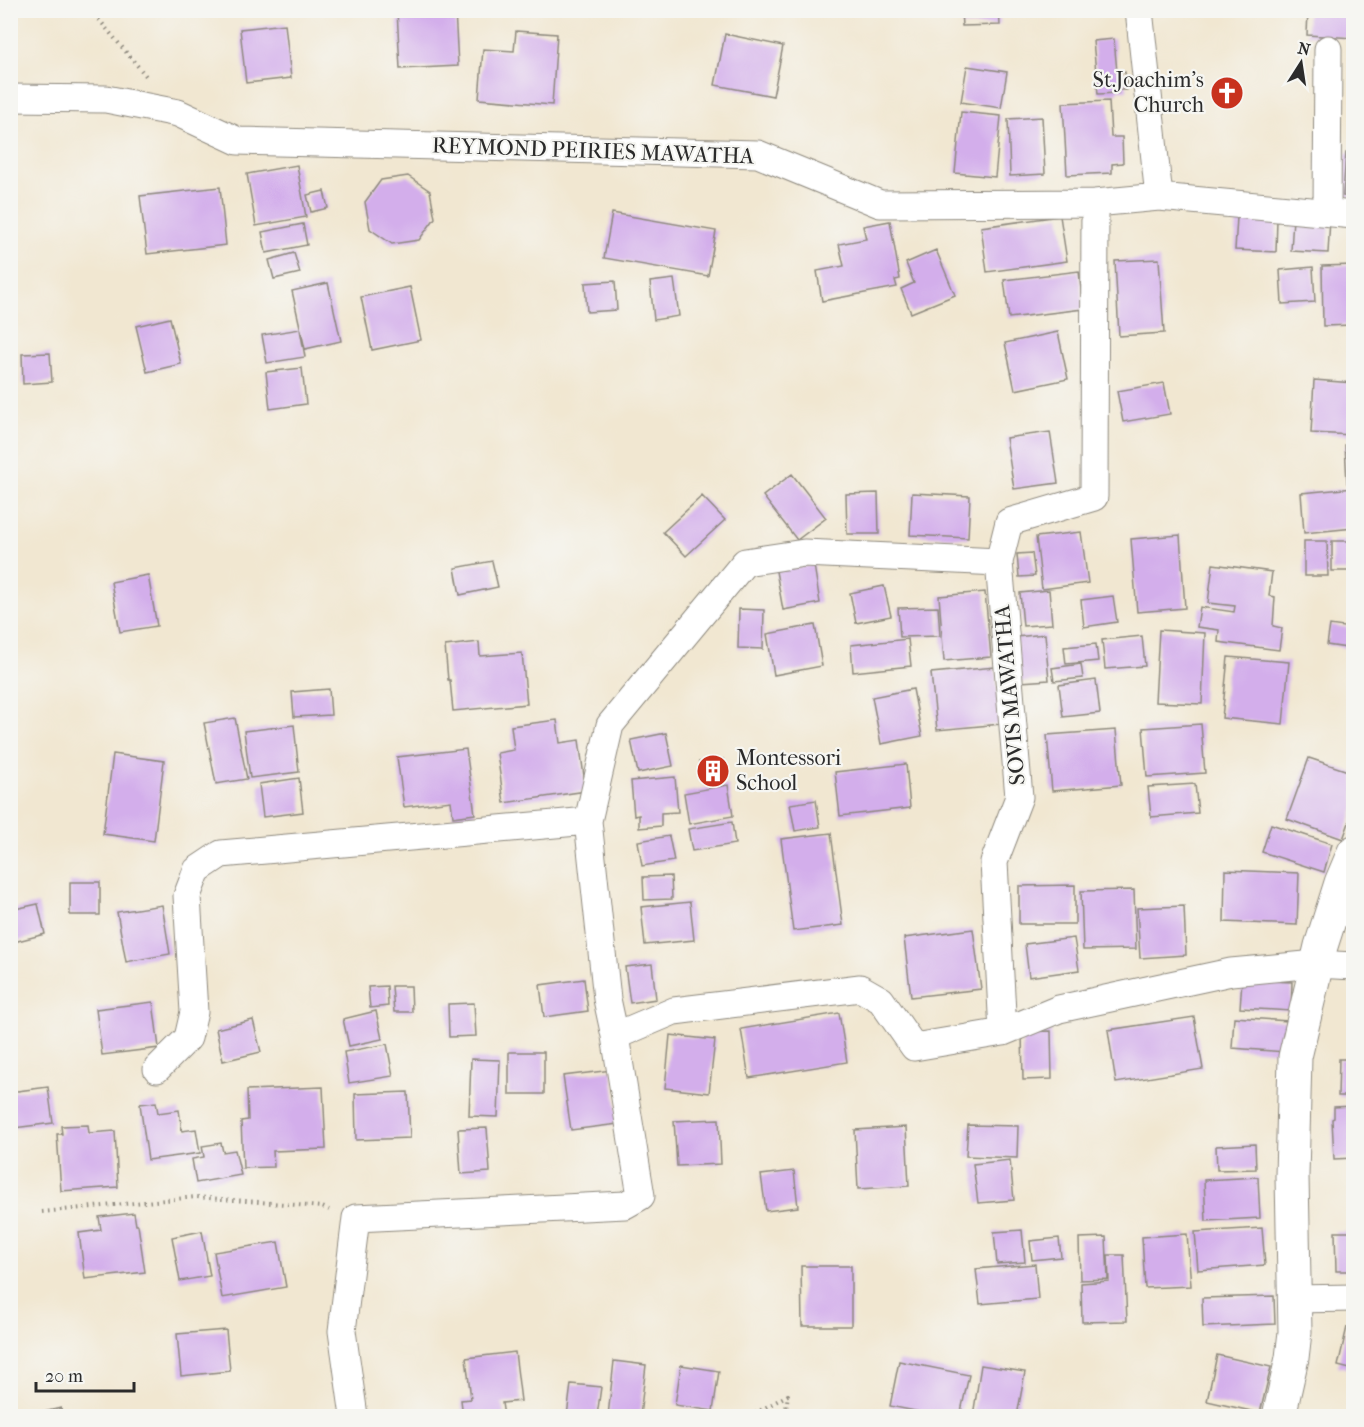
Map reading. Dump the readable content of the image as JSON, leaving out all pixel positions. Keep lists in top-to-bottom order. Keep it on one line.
{"streets":{"street":["REYMOND PEIRIES MAWATHA","SOVIS MAWATHA"]},"crossings":[["REYMOND PEIRIES MAWATHA","SOVIS MAWATHA"]],"places":{"church":["St.Joachim's Church"],"building":["Montessori School"]},"scale_bar":"20 m","north":"top"}
